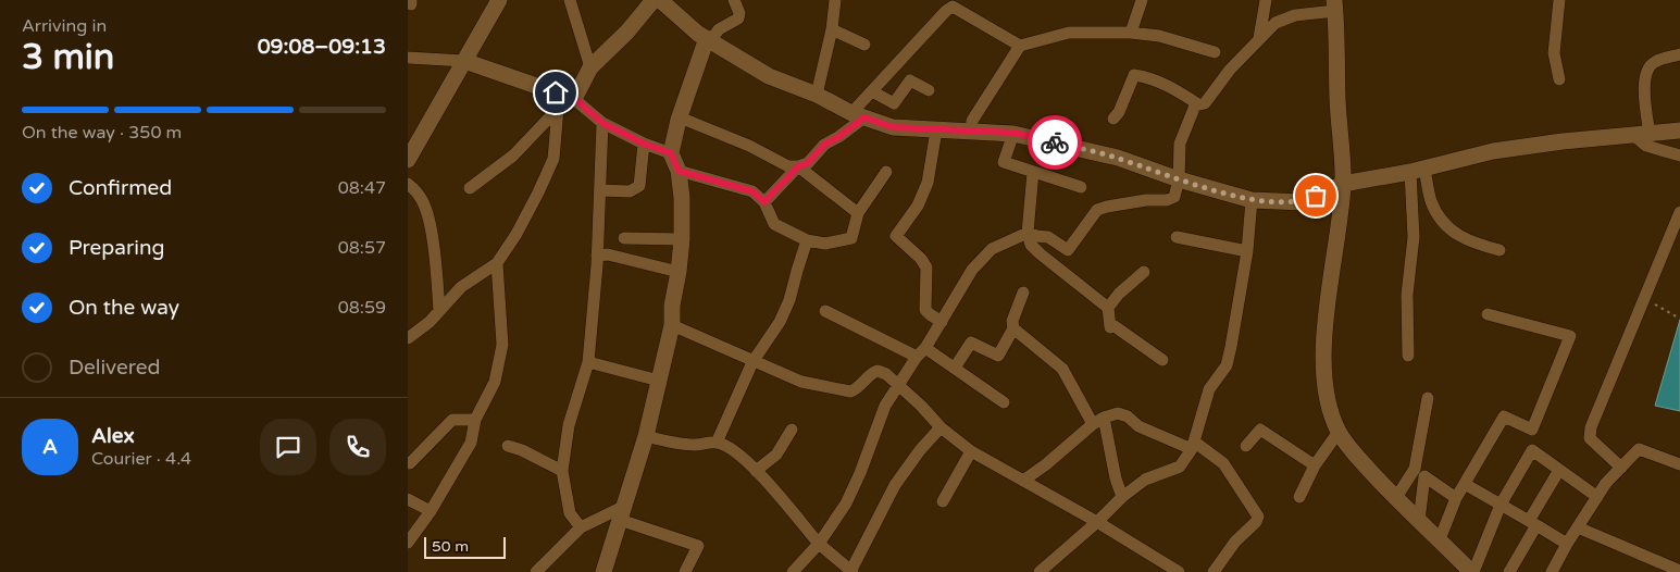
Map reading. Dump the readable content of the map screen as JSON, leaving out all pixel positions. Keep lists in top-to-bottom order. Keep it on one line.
{"scale_bar":"50 m","page":{"heading":["3 min","Arriving in","09:08–09:13"],"panel":["Alex","Courier · 4.4"],"bar":"On the way · 350 m","list":[["Confirmed","08:47"],["Preparing","08:57"],["On the way","08:59"],"Delivered"],"round":"A","scale":"50 m"}}
